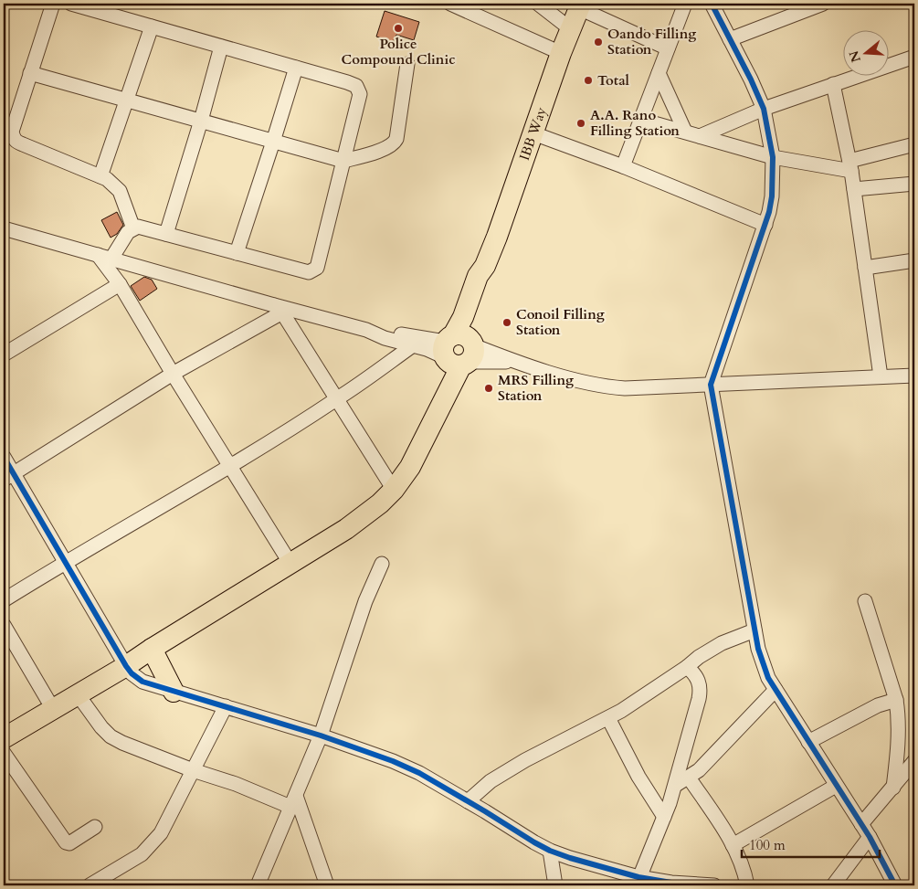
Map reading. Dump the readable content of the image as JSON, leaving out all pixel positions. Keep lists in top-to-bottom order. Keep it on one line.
{"streets":{"highway":["IBB Way"]},"places":["Police Compound Clinic","Oando Filling Station","Total","A.A. Rano Filling Station","Conoil Filling Station","MRS Filling Station"],"scale_bar":"100 m","north":"left"}
